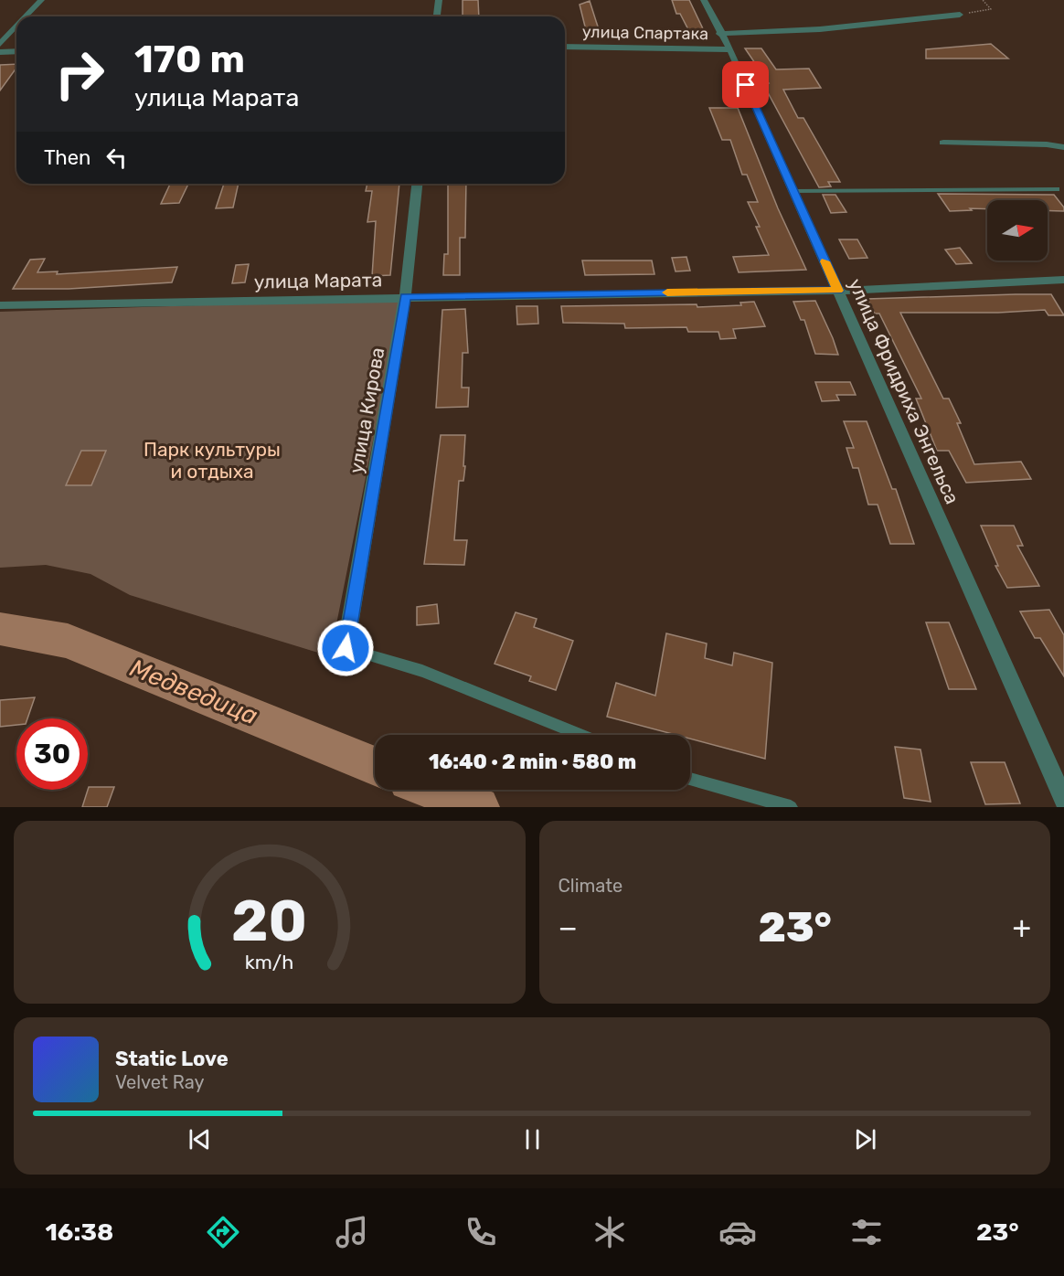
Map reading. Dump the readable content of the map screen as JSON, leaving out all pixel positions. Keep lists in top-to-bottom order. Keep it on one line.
{"streets":{"street":["улица Спартака","улица Марата","улица Фридриха Энгельса","улица Кирова"]},"crossings":[["улица Спартака","улица Фридриха Энгельса"],["улица Марата","улица Фридриха Энгельса"],["улица Марата","улица Кирова"]],"water":["Медведица"],"parks":["Парк культуры и отдыха"],"north":"right","page":{"turn":["170 m","улица Марата"],"then":"Then","limit":"30","trip":"16:40 · 2 min · 580 m","tile":"Climate","heat":["−","23°","+"],"song":["Static Love","Velvet Ray"],"tabs":["16:38","23°"],"gauge":["20","km/h"]}}
